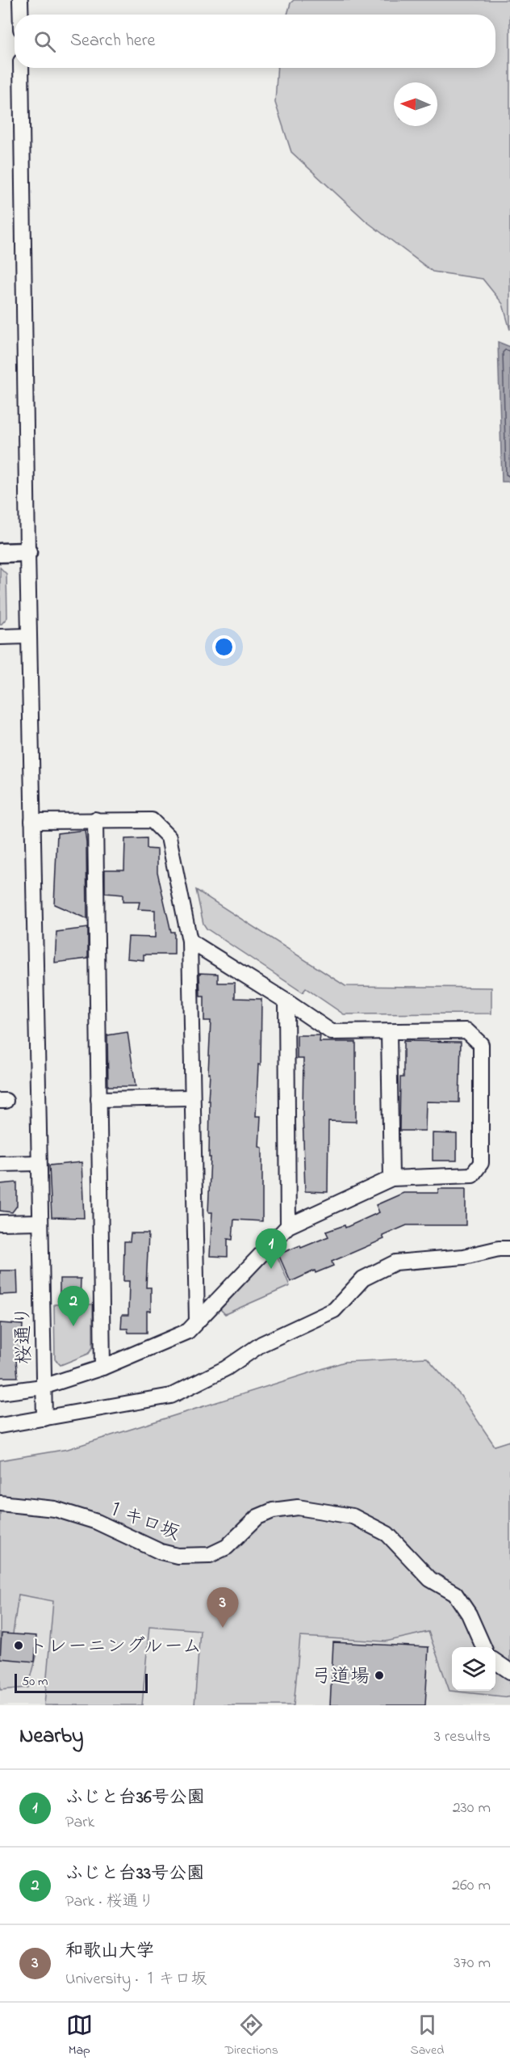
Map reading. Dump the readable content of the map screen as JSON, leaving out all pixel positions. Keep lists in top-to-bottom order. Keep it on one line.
{"streets":{"street":["桜通り","１キロ坂"]},"places":["トレーニングルーム","弓道場"],"scale_bar":"50 m","north":"left","page":{"search":"Search here","pins":["1","2","3"],"scale":"50 m","heading":["Nearby","3 results"],"list":[{"mark":"1","name":"ふじと台36号公園","note":"Park","value":"230 m"},{"mark":"2","name":"ふじと台33号公園","note":"Park · 桜通り","value":"260 m"},{"mark":"3","name":"和歌山大学","note":"University · １キロ坂","value":"370 m"}],"nav":["Map","Directions","Saved"]}}
